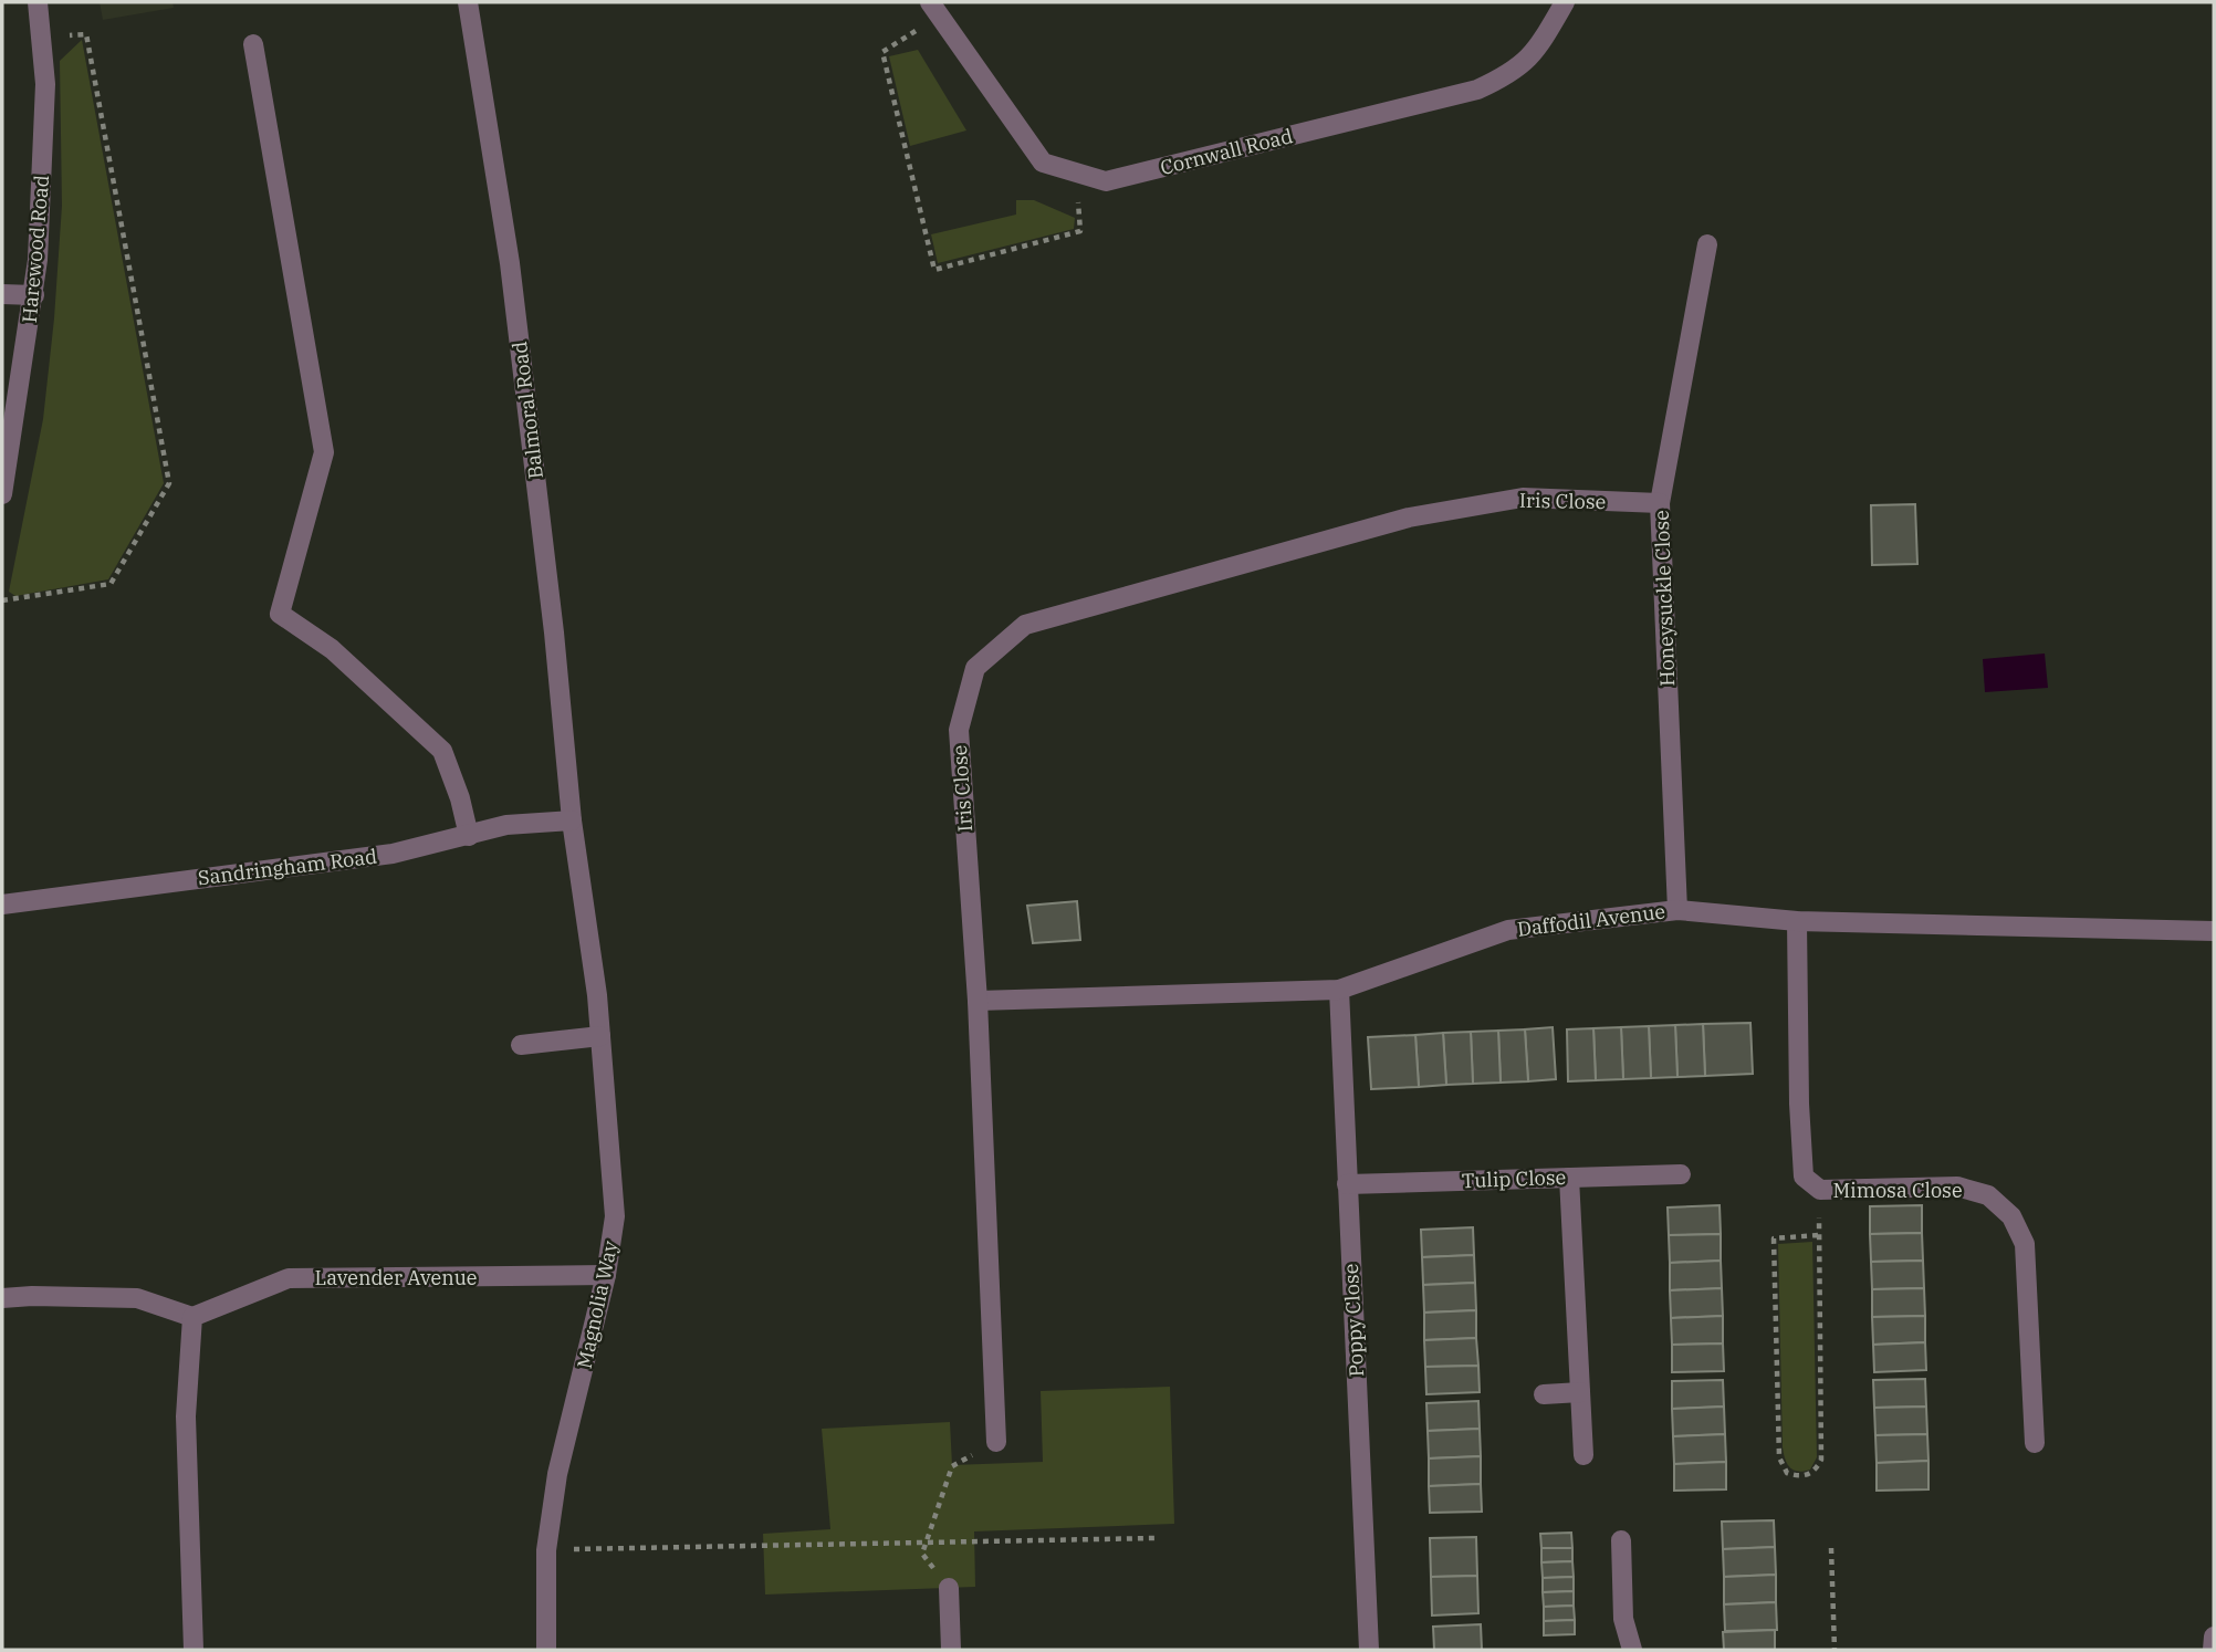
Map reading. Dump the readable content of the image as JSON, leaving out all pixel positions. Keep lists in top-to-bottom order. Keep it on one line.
{"streets":{"street":["Cornwall Road","Harewood Road","Balmoral Road","Iris Close","Honeysuckle Close","Sandringham Road","Daffodil Avenue","Tulip Close","Mimosa Close","Lavender Avenue","Magnolia Way","Poppy Close"]},"crossings":[["Balmoral Road","Sandringham Road"],["Balmoral Road","Magnolia Way"],["Iris Close","Honeysuckle Close"],["Iris Close","Daffodil Avenue"],["Honeysuckle Close","Daffodil Avenue"],["Sandringham Road","Magnolia Way"],["Daffodil Avenue","Mimosa Close"],["Daffodil Avenue","Poppy Close"],["Tulip Close","Poppy Close"],["Lavender Avenue","Magnolia Way"]]}
